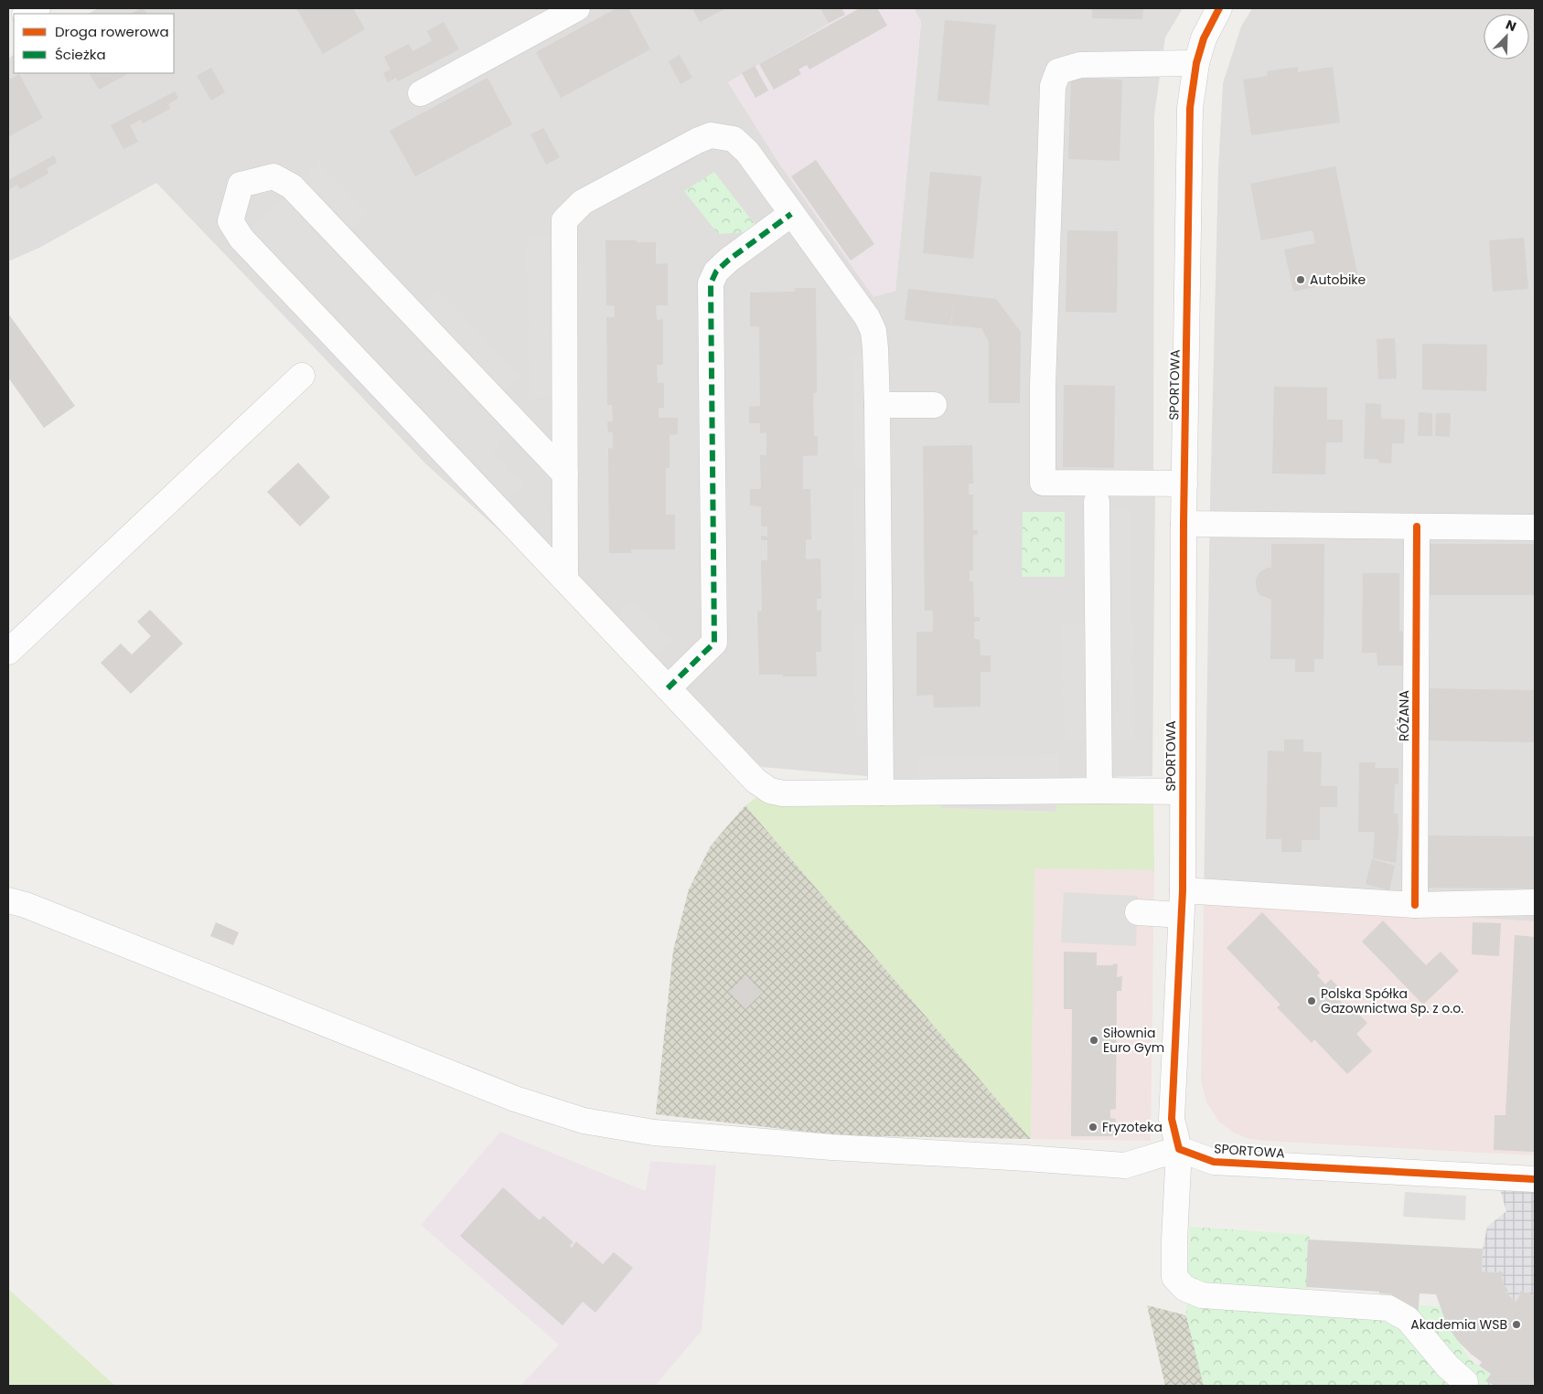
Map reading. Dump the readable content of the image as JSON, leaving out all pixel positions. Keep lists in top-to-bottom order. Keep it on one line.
{"streets":{"street":["SPORTOWA","RÓŻANA"]},"places":["Autobike","Polska Spółka Gazownictwa Sp. z o.o.","Siłownia Euro Gym","Fryzoteka","Akademia WSB"],"legend":["Droga rowerowa","Ścieżka"],"north":"top right"}
